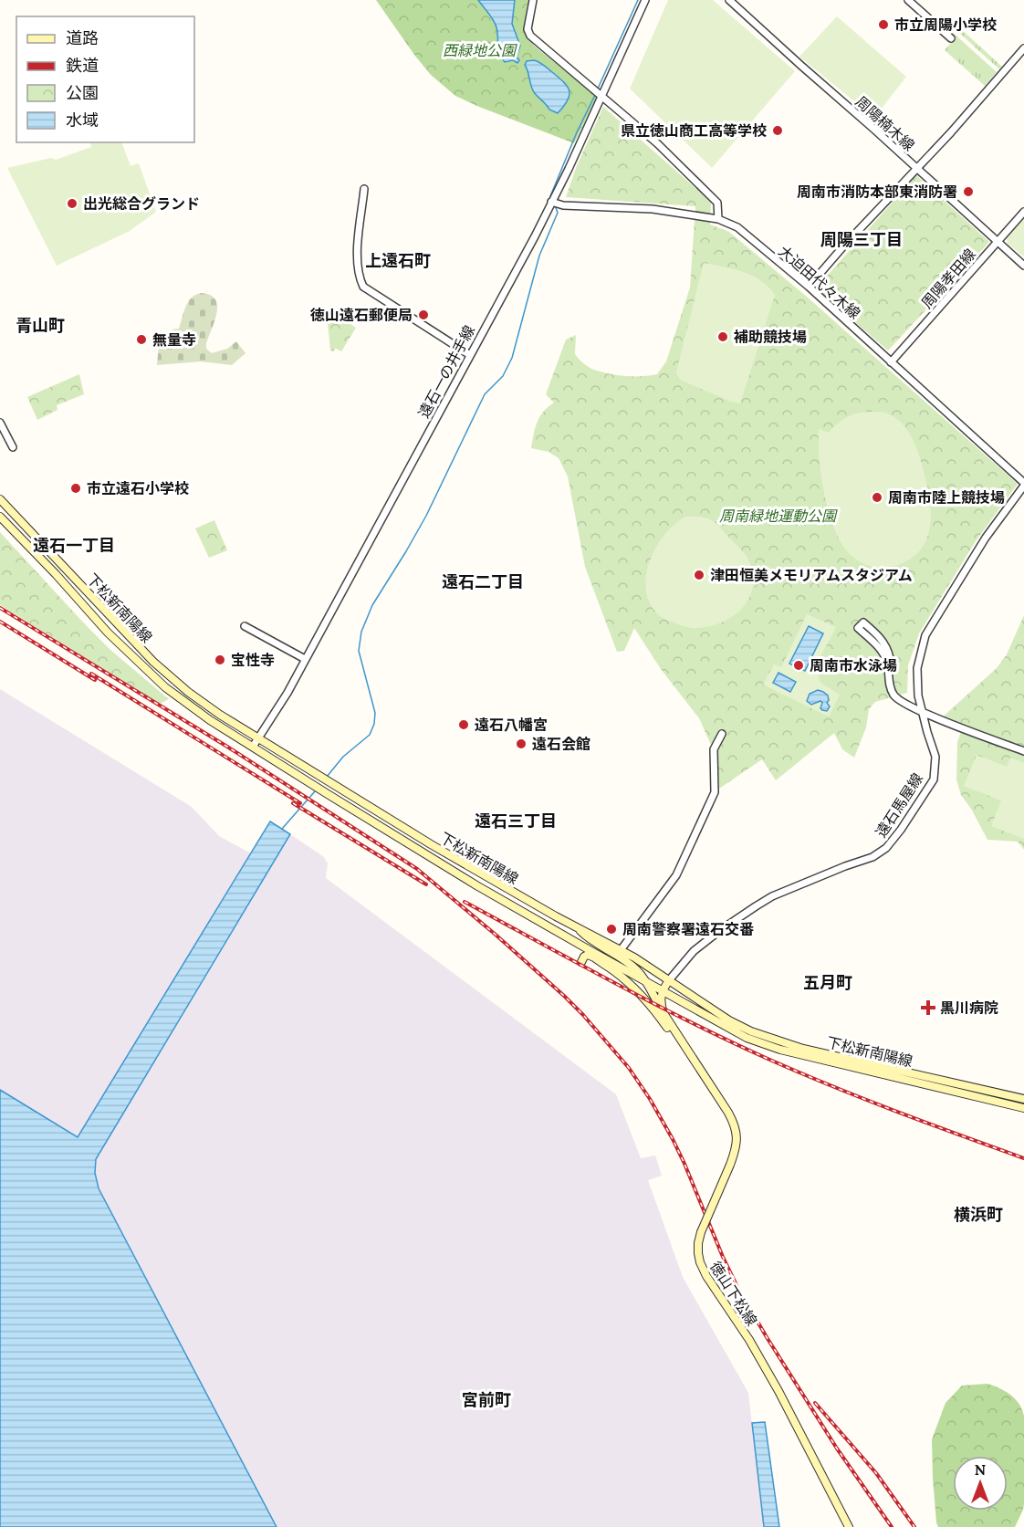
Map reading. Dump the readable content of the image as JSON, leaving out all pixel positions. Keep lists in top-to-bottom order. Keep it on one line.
{"streets":{"main road":["下松新南陽線","徳山下松線"],"street":["周陽楠木線","周陽孝田線","大迫田代々木線","遠石一の井手線","遠石馬屋線"]},"crossings":[["周陽楠木線","周陽孝田線"],["周陽孝田線","大迫田代々木線"],["大迫田代々木線","遠石一の井手線"],["大迫田代々木線","遠石馬屋線"],["遠石一の井手線","下松新南陽線"],["下松新南陽線","遠石馬屋線"],["下松新南陽線","徳山下松線"]],"districts":["周陽三丁目","上遠石町","青山町","遠石一丁目","遠石二丁目","遠石三丁目","五月町","横浜町","宮前町"],"parks":["西緑地公園","周南緑地運動公園"],"places":{"other":["市立周陽小学校","県立徳山商工高等学校","周南市消防本部東消防署","出光総合グランド","徳山遠石郵便局","補助競技場","無量寺","市立遠石小学校","周南市陸上競技場","津田恒美メモリアムスタジアム","宝性寺","周南市水泳場","遠石八幡宮","遠石会館","周南警察署遠石交番"],"health":["黒川病院"]},"legend":["道路","鉄道","公園","水域"],"north":"top"}
